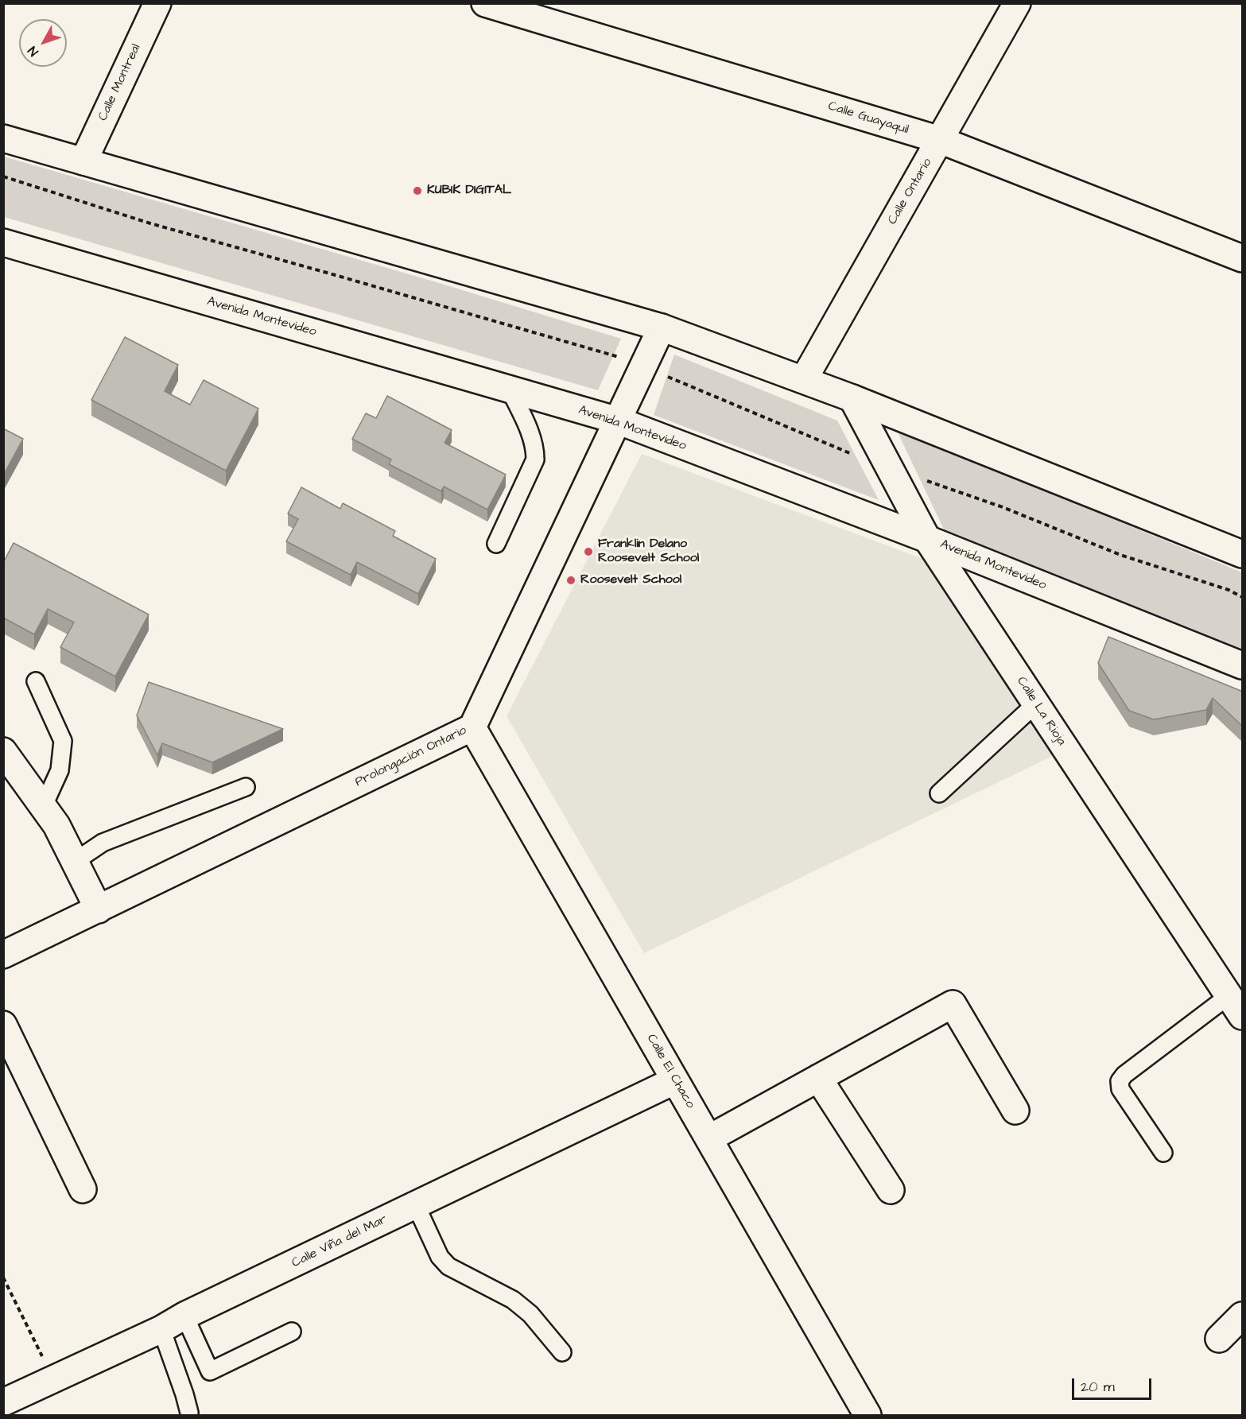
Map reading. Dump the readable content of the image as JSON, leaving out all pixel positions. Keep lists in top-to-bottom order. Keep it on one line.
{"streets":{"street":["Calle Montreal","Calle Guayaquil","Calle Ontario","Avenida Montevideo","Calle La Rioja","Prolongación Ontario","Calle El Chaco","Calle Viña del Mar"]},"crossings":[["Calle Guayaquil","Calle Ontario"],["Avenida Montevideo","Calle La Rioja"],["Avenida Montevideo","Prolongación Ontario"],["Prolongación Ontario","Calle El Chaco"],["Calle El Chaco","Calle Viña del Mar"]],"places":["KUBIK DIGITAL","Franklin Delano Roosevelt School","Roosevelt School"],"scale_bar":"20 m","north":"bottom left"}
